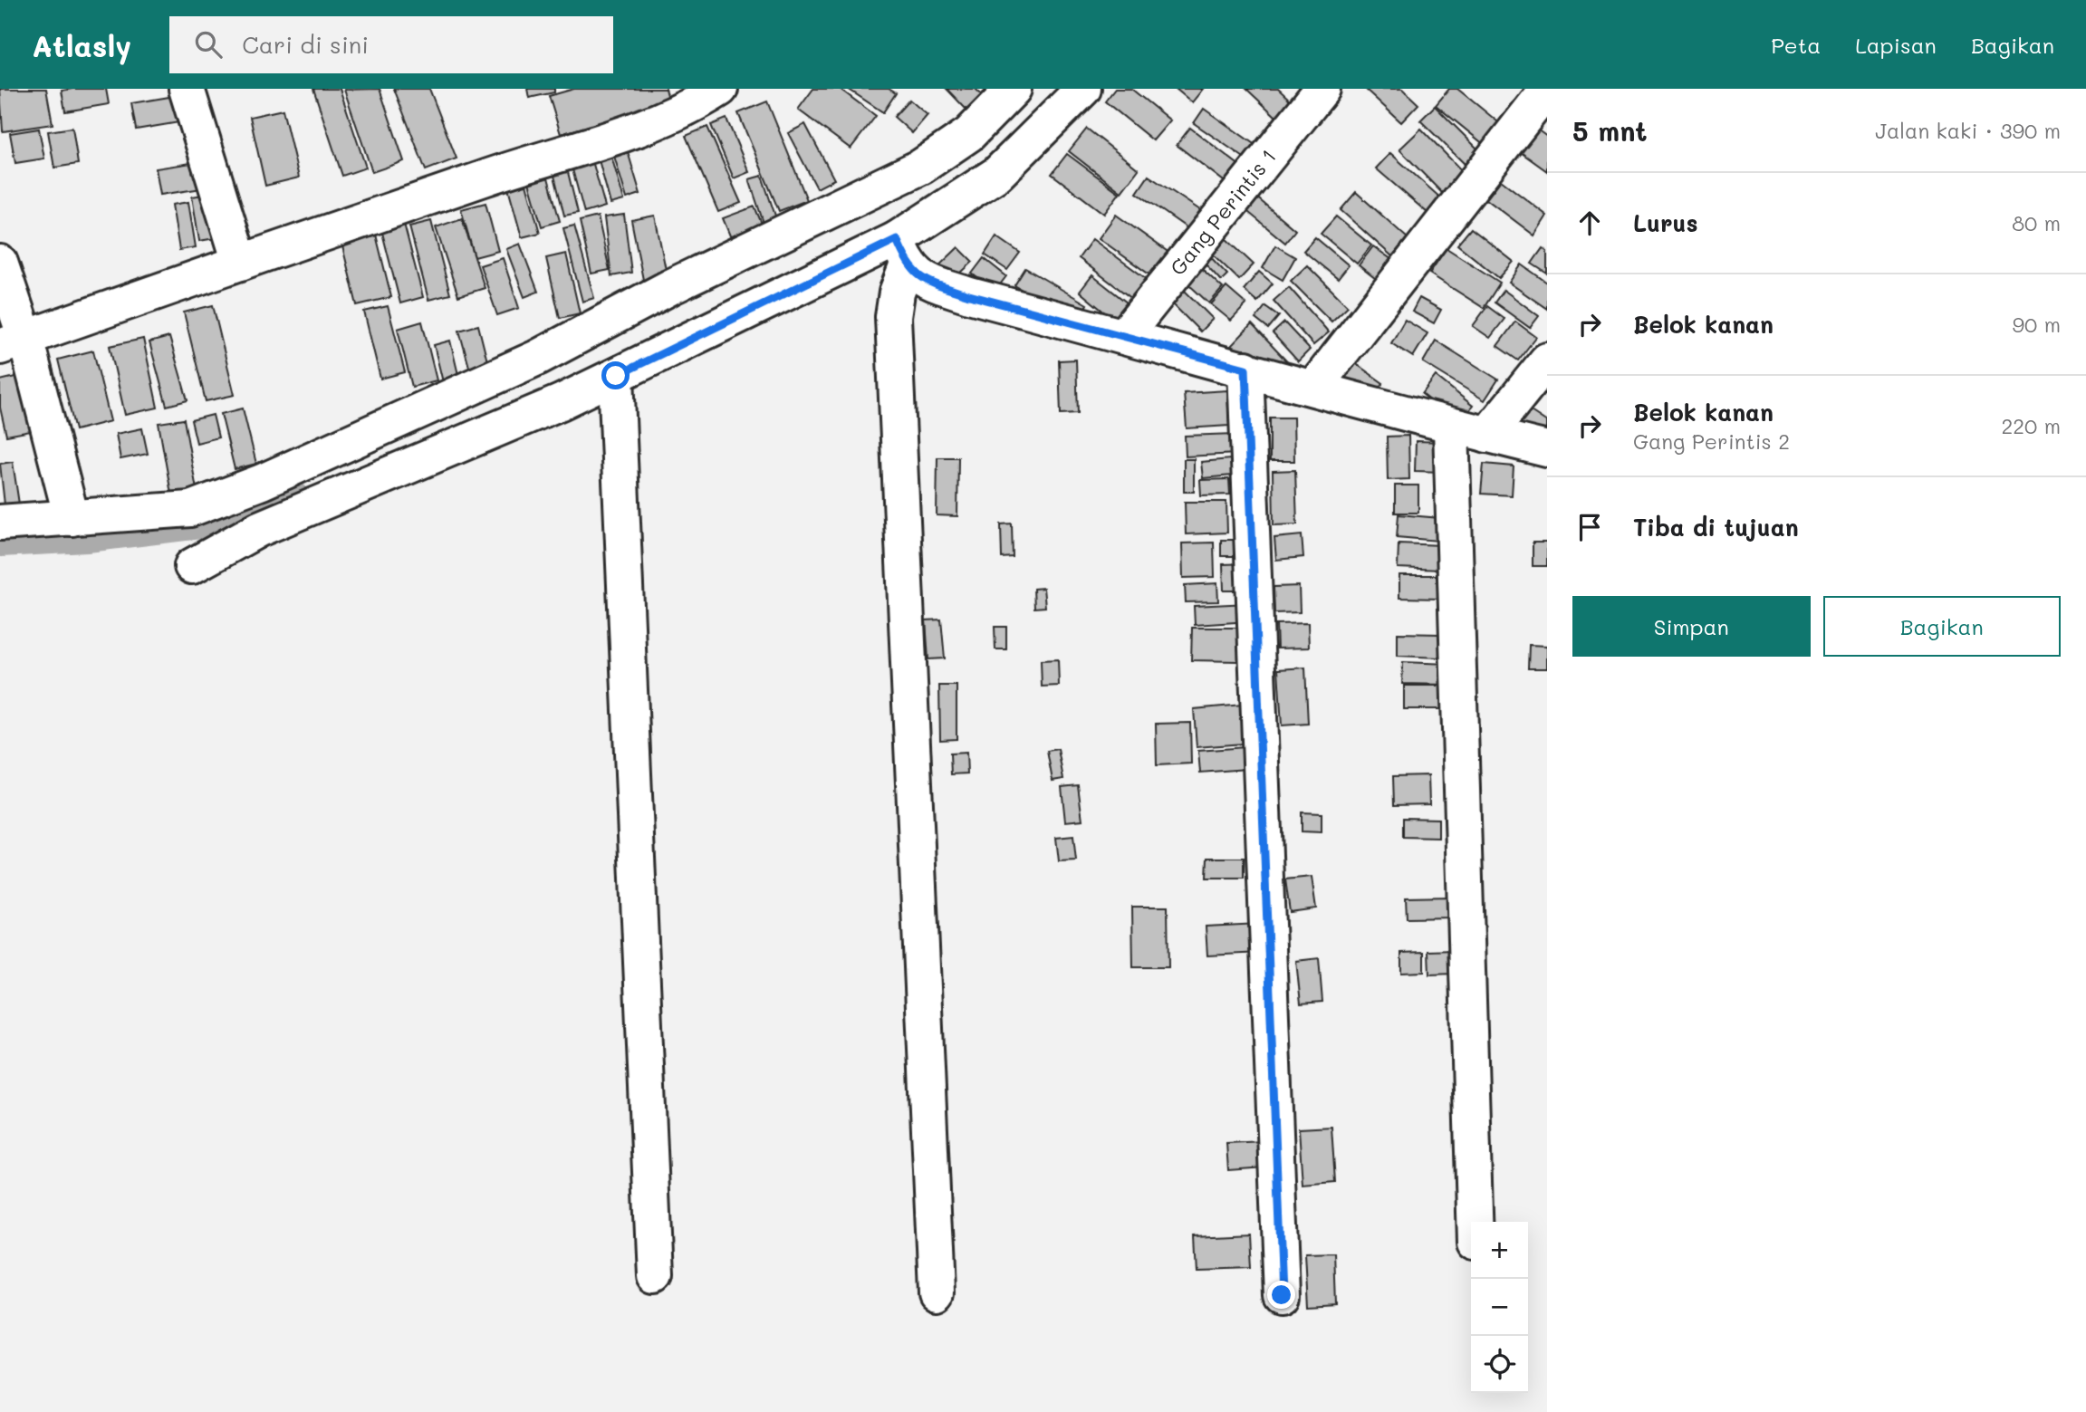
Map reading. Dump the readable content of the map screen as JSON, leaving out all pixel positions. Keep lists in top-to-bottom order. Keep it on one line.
{"streets":{"street":["Gang Perintis 1"]},"page":{"header":"Atlasly","search":"Cari di sini","nav":["Peta","Lapisan","Bagikan"],"heading":["5 mnt","Jalan kaki · 390 m"],"list":[["Lurus","80 m"],["Belok kanan","90 m"],["Belok kanan","Gang Perintis 2","220 m"],"Tiba di tujuan"],"buttons":["Simpan","Bagikan"],"map_buttons":["+","−"]}}
